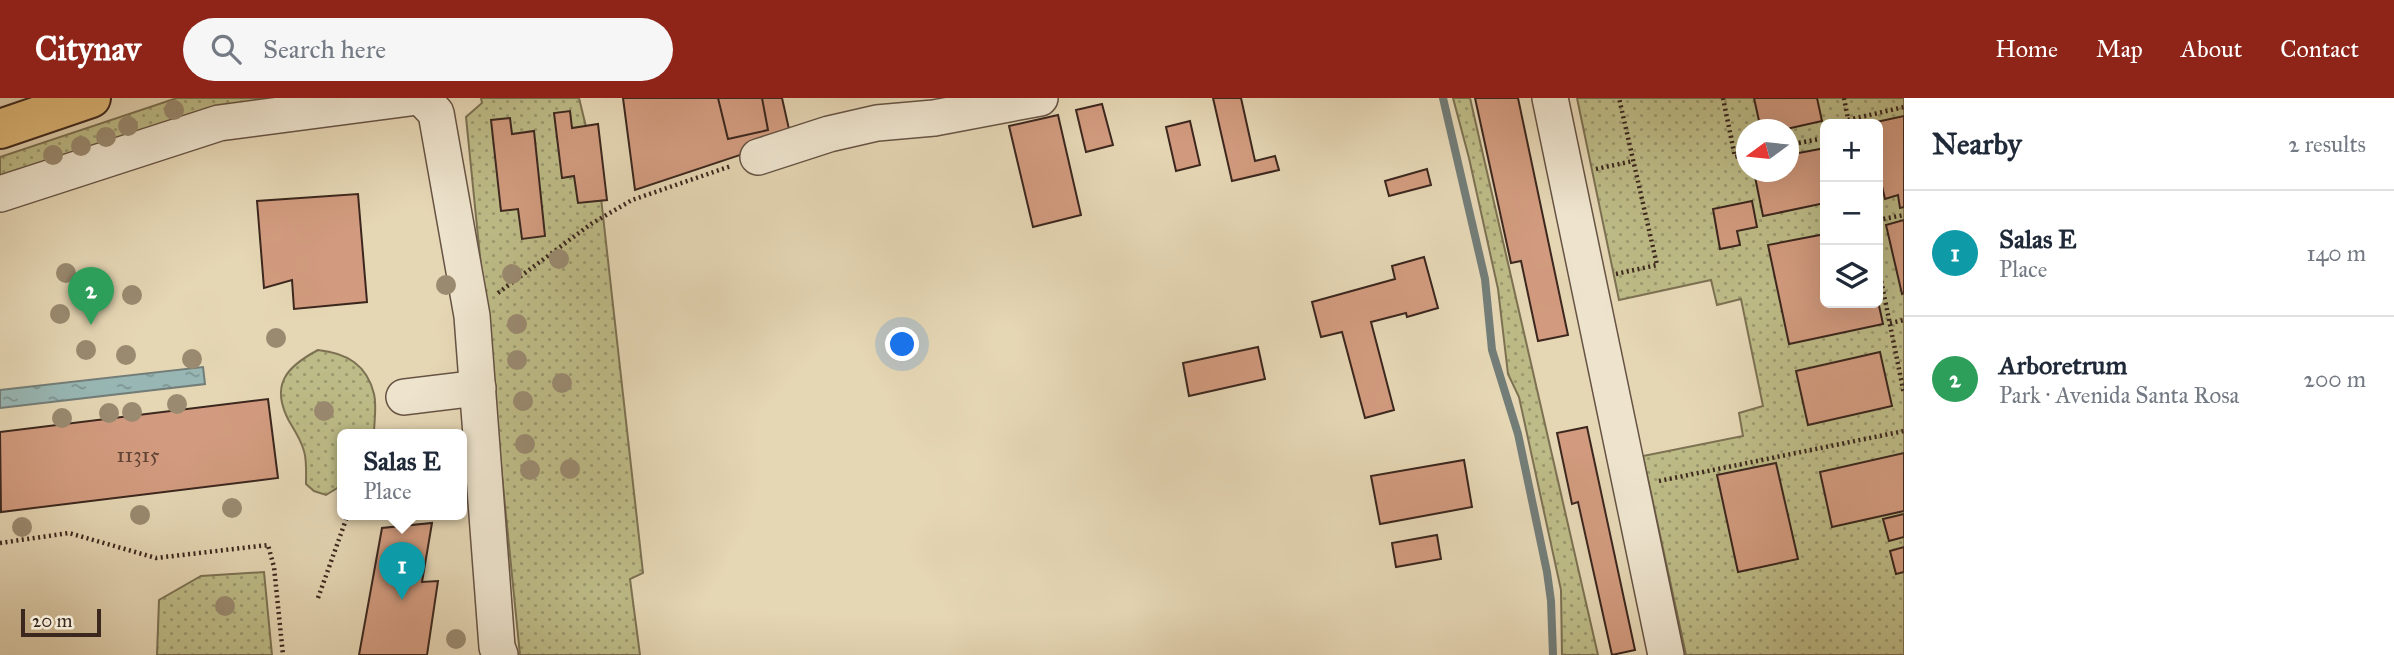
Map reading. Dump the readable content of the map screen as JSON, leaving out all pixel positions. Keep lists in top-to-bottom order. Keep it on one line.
{"house_numbers":["11315"],"scale_bar":"20 m","north":"left","page":{"header":"Citynav","search":"Search here","nav":["Home","Map","About","Contact"],"heading":["Nearby","2 results"],"map_buttons":["+","−"],"list":[{"mark":"1","name":"Salas E","note":"Place","value":"140 m"},{"mark":"2","name":"Arboretrum","note":"Park · Avenida Santa Rosa","value":"200 m"}],"pins":["2","1"],"popup":["Salas E","Place"],"scale":"20 m"}}
